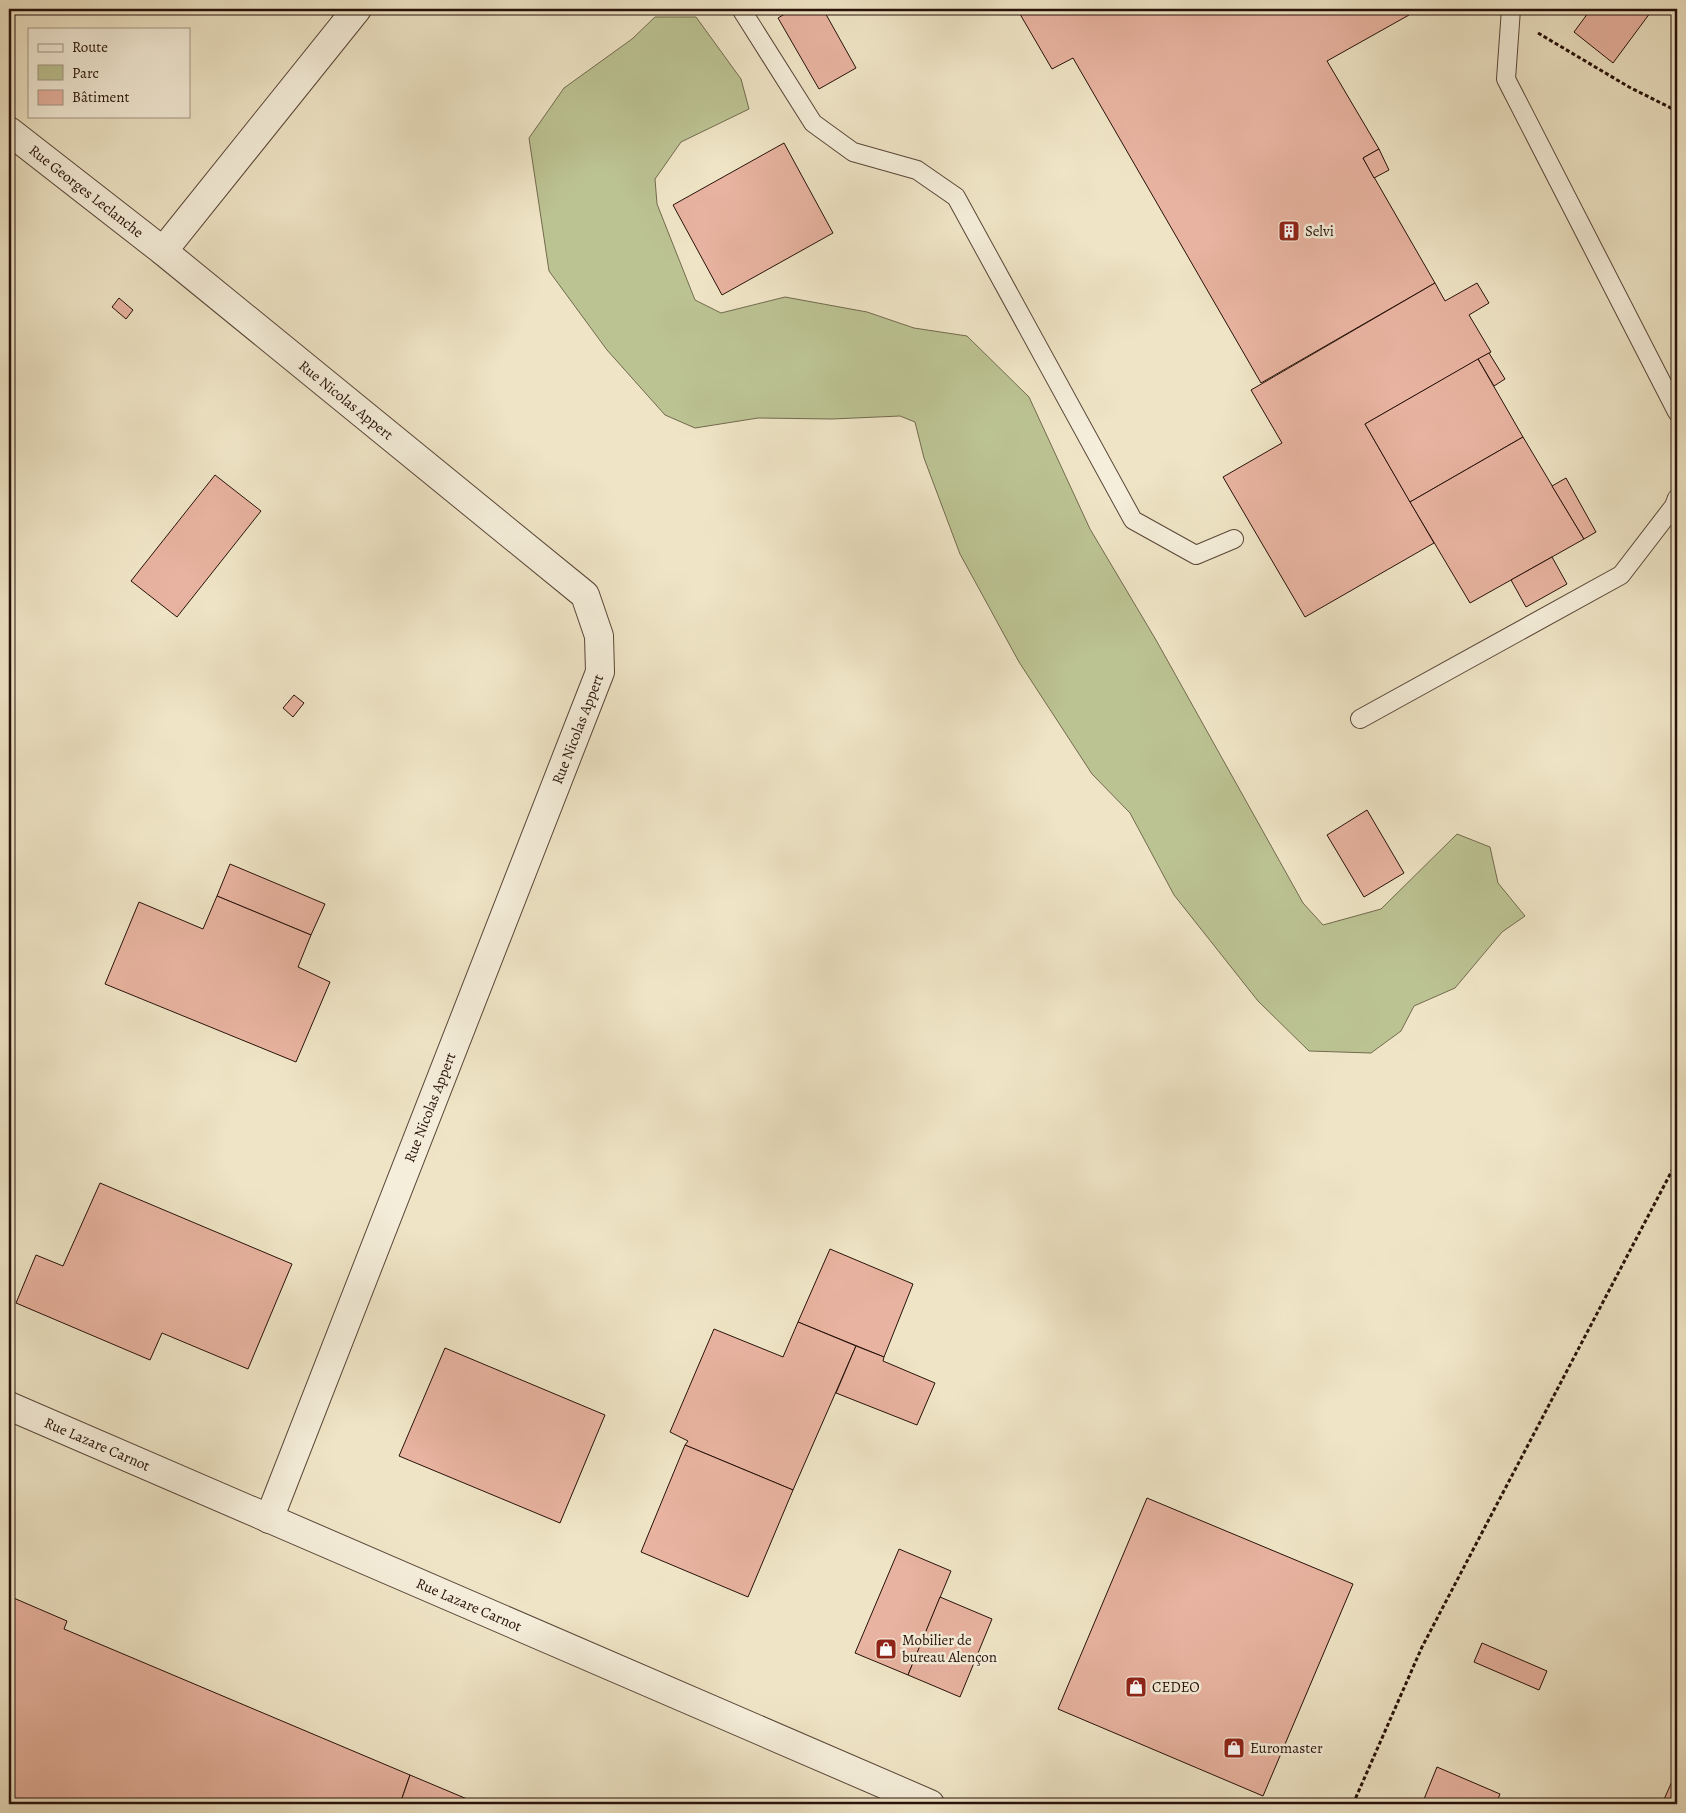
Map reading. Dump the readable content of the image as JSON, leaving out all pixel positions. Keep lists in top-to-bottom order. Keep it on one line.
{"streets":{"street":["Rue Georges Leclanche","Rue Nicolas Appert","Rue Lazare Carnot"]},"crossings":[["Rue Georges Leclanche","Rue Nicolas Appert"],["Rue Nicolas Appert","Rue Lazare Carnot"]],"places":{"building":["Selvi"],"shop":["Mobilier de bureau Alençon","CEDEO","Euromaster"]},"legend":["Route","Parc","Bâtiment"]}
